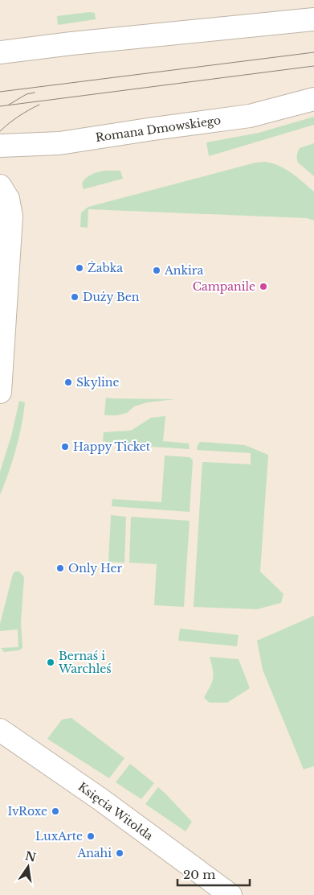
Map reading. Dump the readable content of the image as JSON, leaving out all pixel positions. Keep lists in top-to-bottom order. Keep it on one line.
{"streets":{"main road":["Romana Dmowskiego","Księcia Witolda"]},"places":["Żabka","Ankira","Campanile","Duży Ben","Skyline","Happy Ticket","Only Her","Bernaś i Warchleś","IvRoxe","LuxArte","Anahi"],"scale_bar":"20 m","north":"top"}
